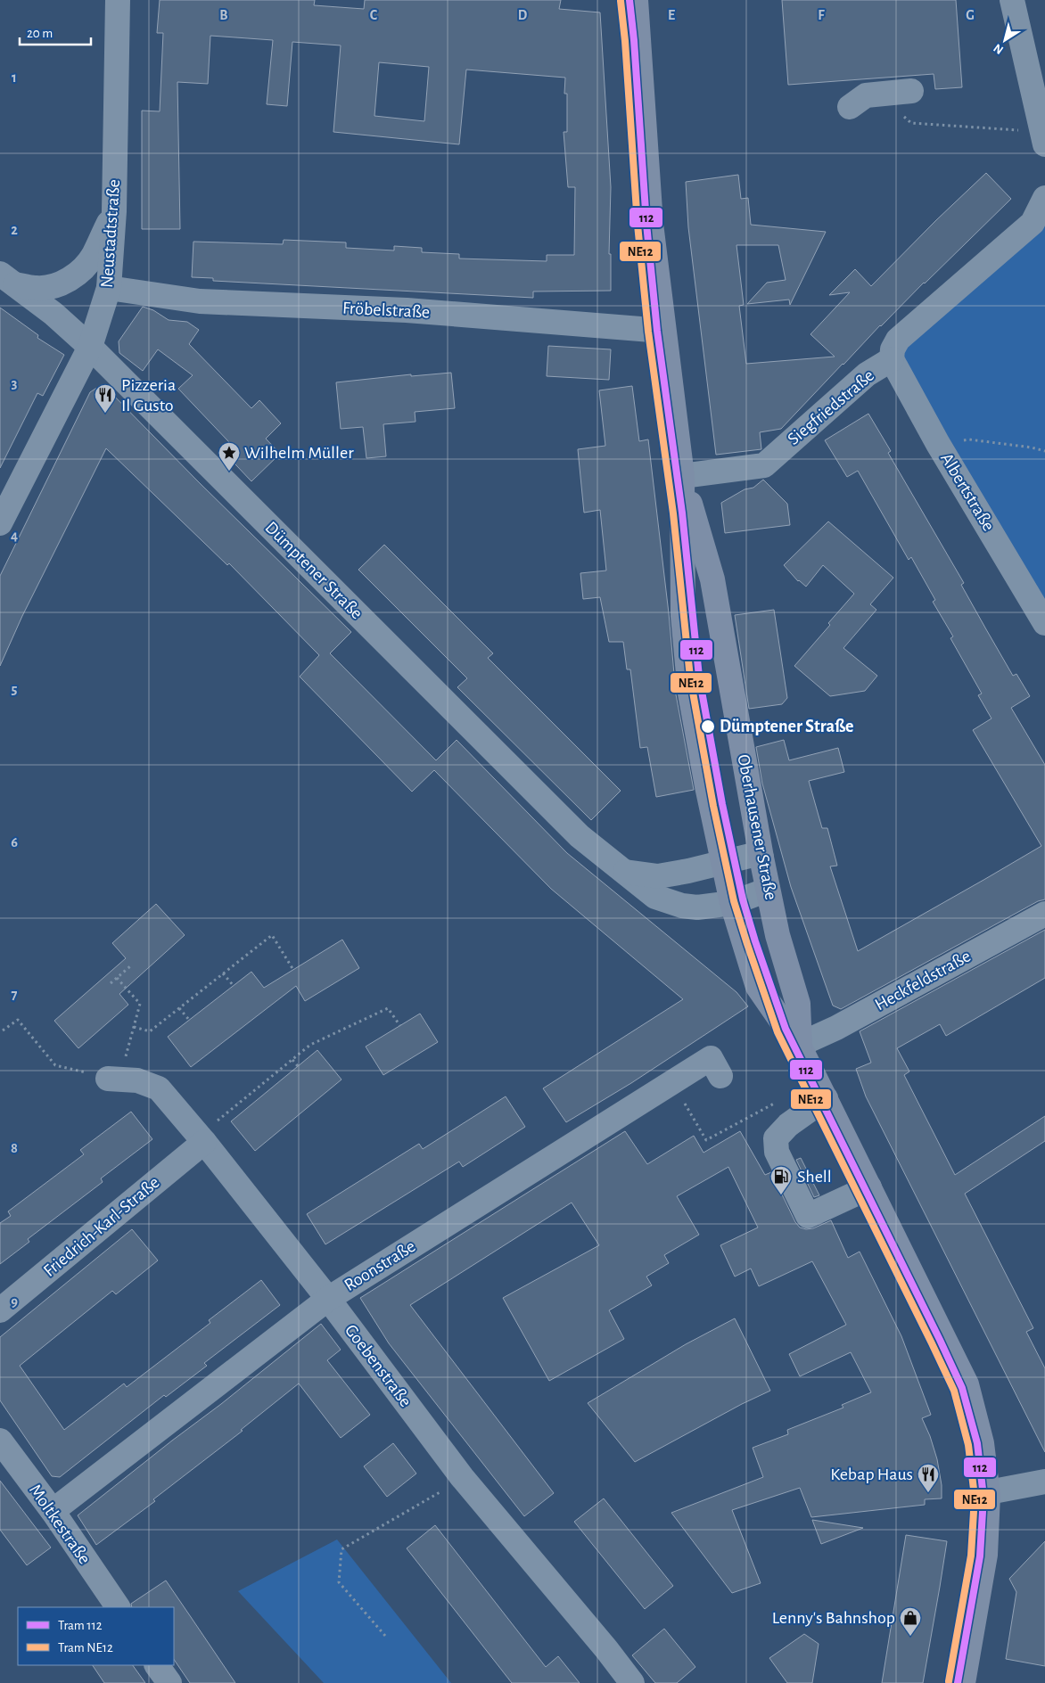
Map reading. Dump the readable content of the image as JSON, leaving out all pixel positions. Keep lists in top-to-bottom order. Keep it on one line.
{"streets":{"main road":["Oberhausener Straße"],"street":["Neustadtstraße","Fröbelstraße","Siegfriedstraße","Albertstraße","Dümptener Straße","Heckfeldstraße","Friedrich-Karl-Straße","Roonstraße","Goebenstraße","Moltkestraße"]},"crossings":[["Neustadtstraße","Fröbelstraße"],["Neustadtstraße","Dümptener Straße"],["Fröbelstraße","Oberhausener Straße"],["Siegfriedstraße","Albertstraße"],["Siegfriedstraße","Oberhausener Straße"],["Dümptener Straße","Oberhausener Straße"],["Oberhausener Straße","Heckfeldstraße"],["Friedrich-Karl-Straße","Goebenstraße"],["Roonstraße","Goebenstraße"],["Roonstraße","Moltkestraße"]],"places":{"restaurant":["Pizzeria Il Gusto","Kebap Haus"],"place":["Wilhelm Müller"],"other":["Dümptener Straße"],"fuel station":["Shell"],"shop":["Lenny's Bahnshop"]},"lines":["tram line 112","tram line NE12"],"legend":["Tram 112","Tram NE12"],"scale_bar":"20 m","north":"bottom left","grid":{"columns":["B","C","D","E","F","G"],"rows":["1","2","3","4","5","6","7","8","9"]}}
